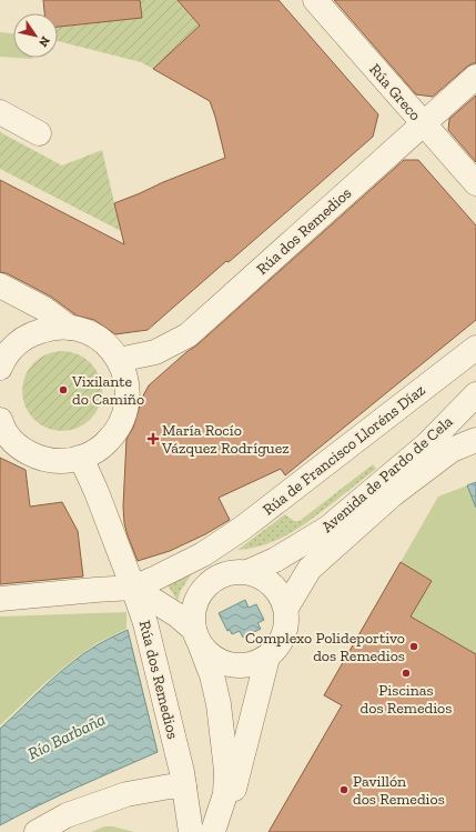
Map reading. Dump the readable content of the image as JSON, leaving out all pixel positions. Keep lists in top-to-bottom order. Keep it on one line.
{"streets":{"street":["Rúa Greco","Rúa dos Remedios","Rúa de Francisco Lloréns Díaz","Avenida de Pardo de Cela"]},"crossings":[["Rúa Greco","Rúa dos Remedios"],["Rúa dos Remedios","Rúa de Francisco Lloréns Díaz"],["Rúa dos Remedios","Avenida de Pardo de Cela"]],"water":["Río Barbaña"],"places":{"other":["Vixilante do Camiño","Complexo Polideportivo dos Remedios","Piscinas dos Remedios","Pavillón dos Remedios"],"health":["María Rocío Vázquez Rodríguez"]},"north":"bottom right"}
